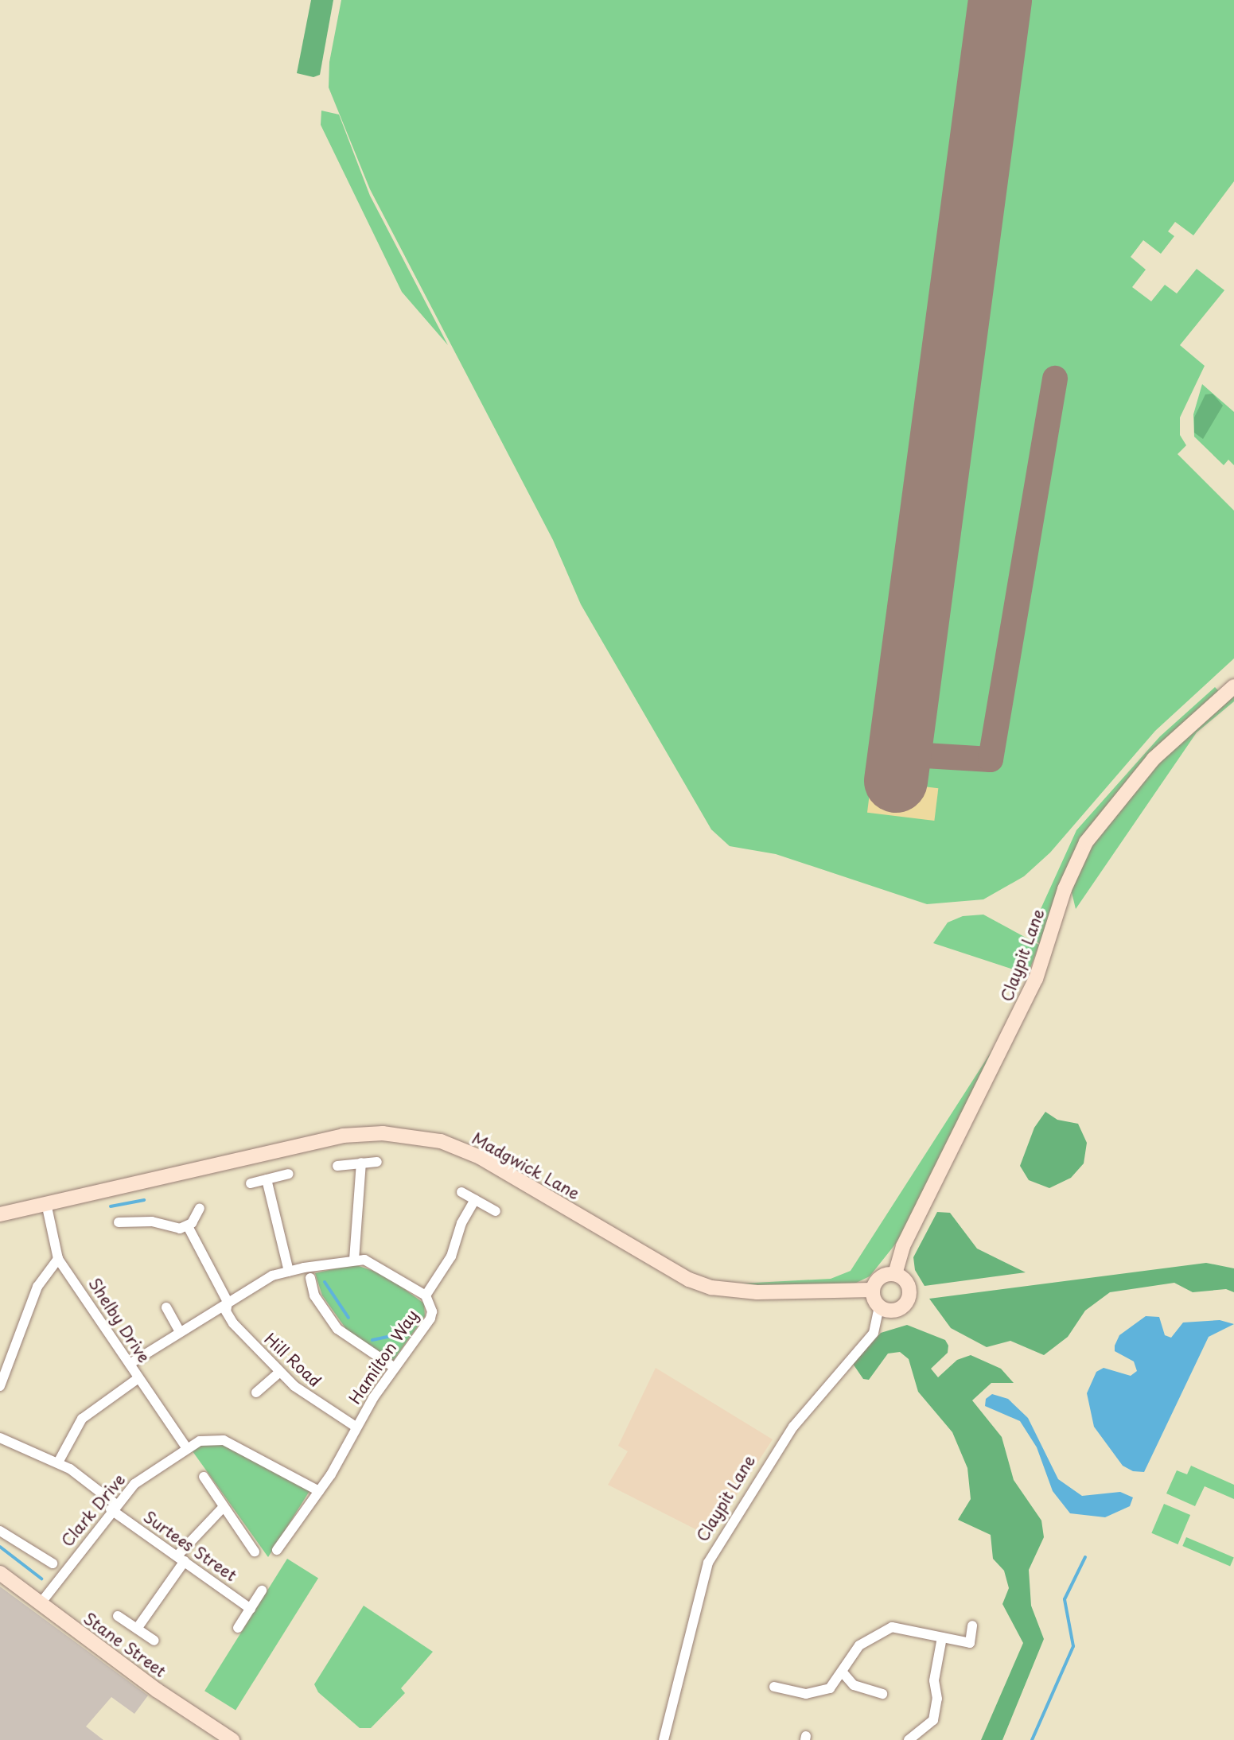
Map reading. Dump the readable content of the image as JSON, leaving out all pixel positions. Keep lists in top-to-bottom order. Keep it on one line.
{"streets":{"street":["Claypit Lane","Madgwick Lane","Shelby Drive","Hamilton Way","Hill Road","Clark Drive","Surtees Street","Stane Street"]},"crossings":[["Claypit Lane","Madgwick Lane"],["Madgwick Lane","Shelby Drive"],["Shelby Drive","Hamilton Way"],["Shelby Drive","Clark Drive"],["Hamilton Way","Hill Road"],["Hamilton Way","Clark Drive"],["Clark Drive","Surtees Street"],["Clark Drive","Stane Street"]]}
